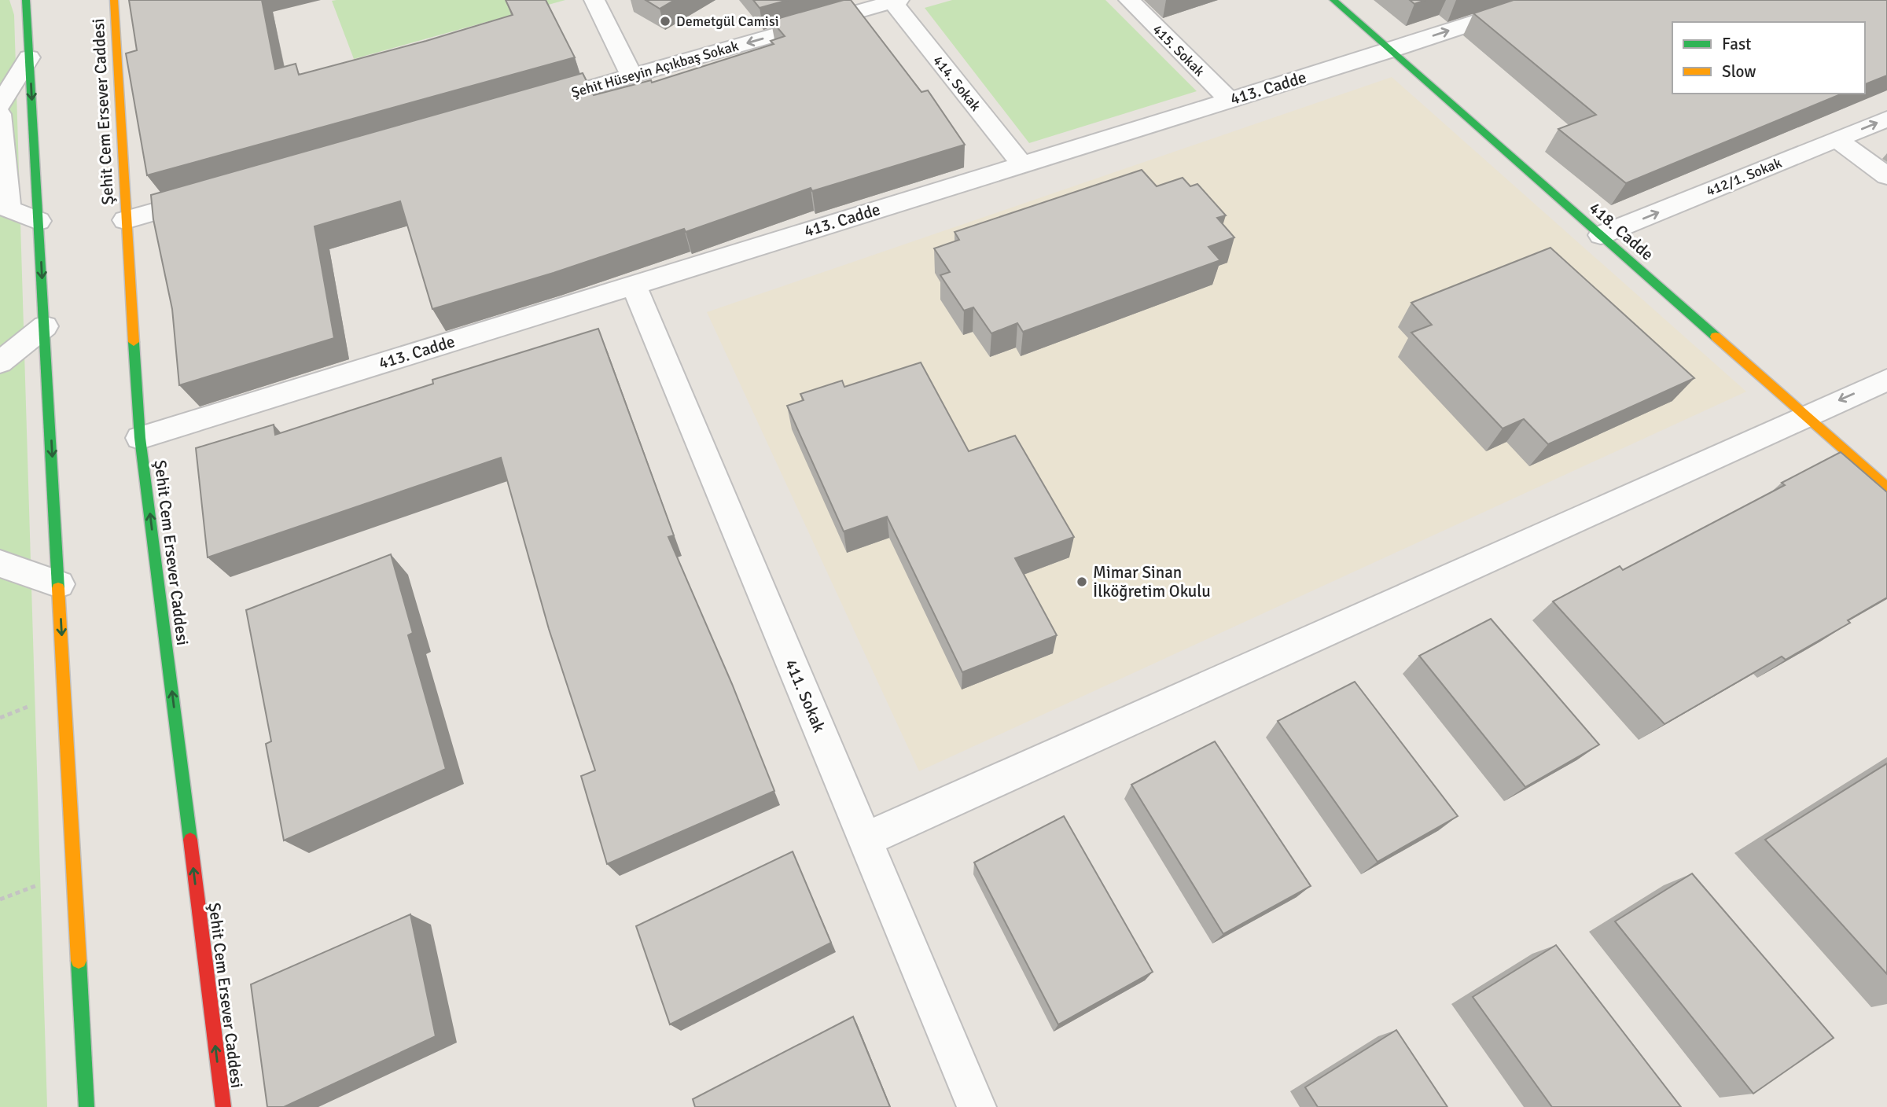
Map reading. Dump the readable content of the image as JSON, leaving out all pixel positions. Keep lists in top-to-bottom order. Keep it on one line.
{"streets":{"main road":["Şehit Cem Ersever Caddesi","418. Cadde"],"street":["415. Sokak","Şehit Hüseyin Açıkbaş Sokak","414. Sokak","413. Cadde","412/1. Sokak","411. Sokak"]},"crossings":[["415. Sokak","413. Cadde"],["Şehit Hüseyin Açıkbaş Sokak","414. Sokak"],["414. Sokak","413. Cadde"],["413. Cadde","Şehit Cem Ersever Caddesi"],["413. Cadde","418. Cadde"],["413. Cadde","411. Sokak"],["412/1. Sokak","418. Cadde"]],"one_way":["Şehit Hüseyin Açıkbaş Sokak"],"places":["Demetgül Camisi","Mimar Sinan İlköğretim Okulu"],"legend":["Fast","Slow"]}
